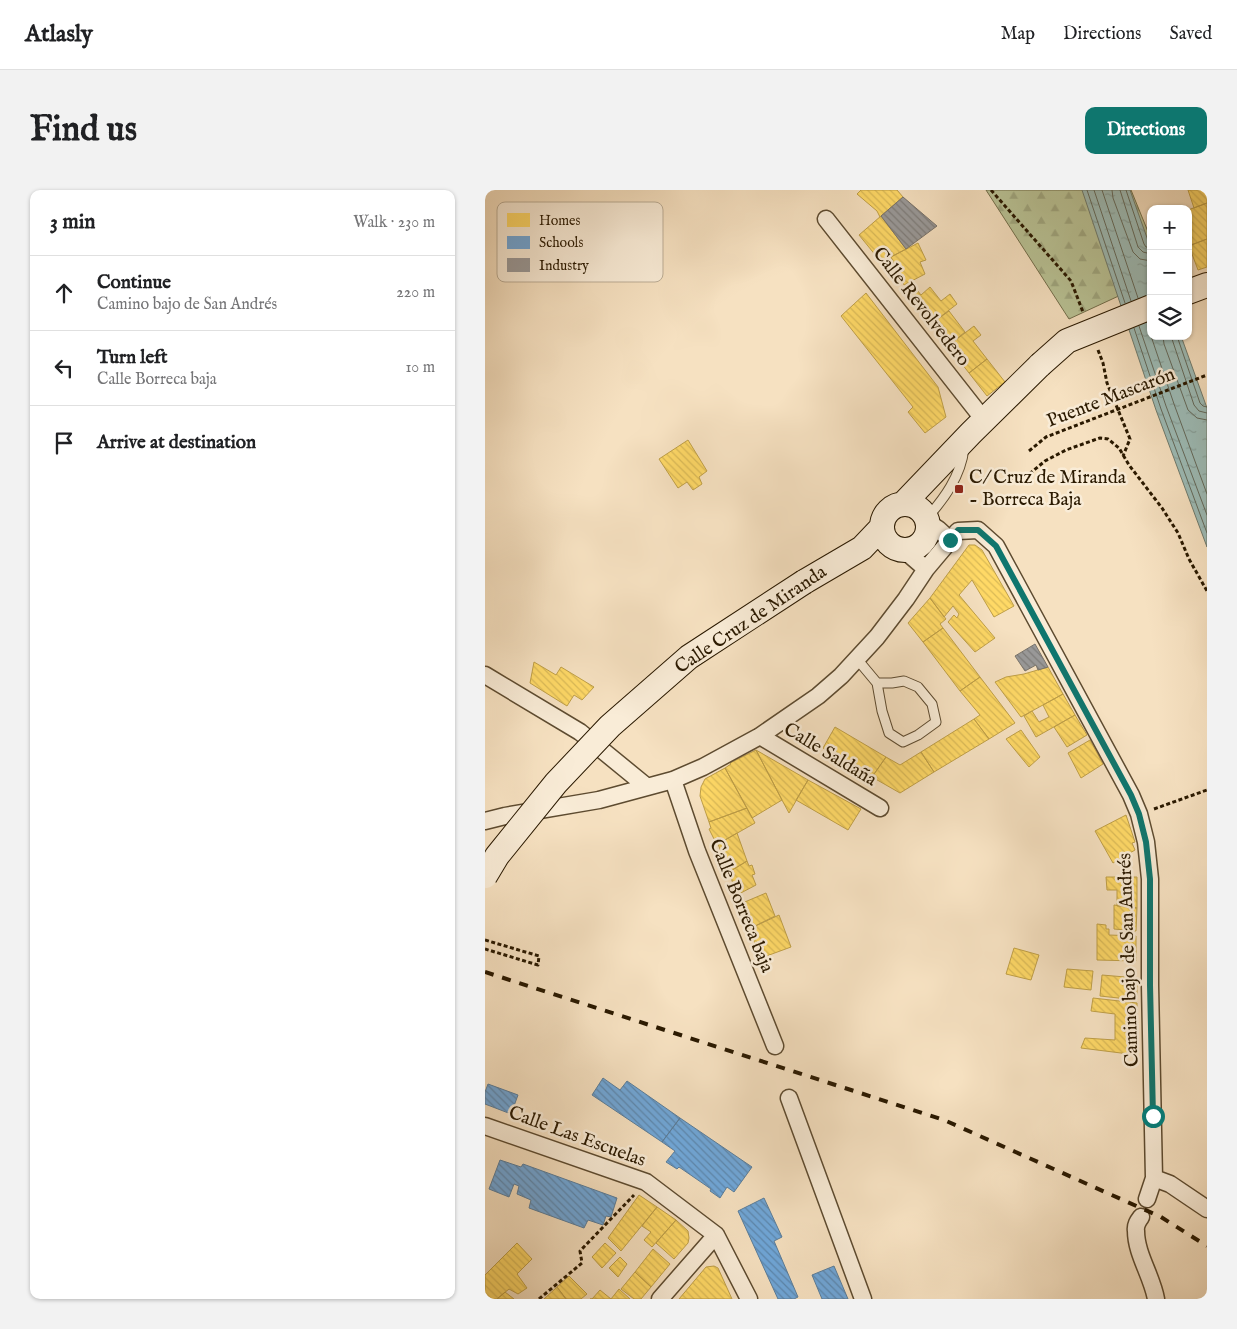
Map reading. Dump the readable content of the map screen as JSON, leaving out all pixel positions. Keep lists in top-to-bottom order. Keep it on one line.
{"streets":{"street":["Calle Revolvedero","Calle Cruz de Miranda","Calle Saldaña","Calle Borreca baja","Camino bajo de San Andrés","Calle Las Escuelas"],"path":["Puente Mascarón"]},"places":{"transit":["C/ Cruz de Miranda - Borreca Baja"]},"legend":["Homes","Schools","Industry"],"page":{"header":"Atlasly","nav":["Map","Directions","Saved"],"buttons":"Directions","title":"Find us","heading":["3 min","Walk · 230 m"],"map_buttons":["+","−"],"list":[["Continue","Camino bajo de San Andrés","220 m"],["Turn left","Calle Borreca baja","10 m"],"Arrive at destination"]}}
